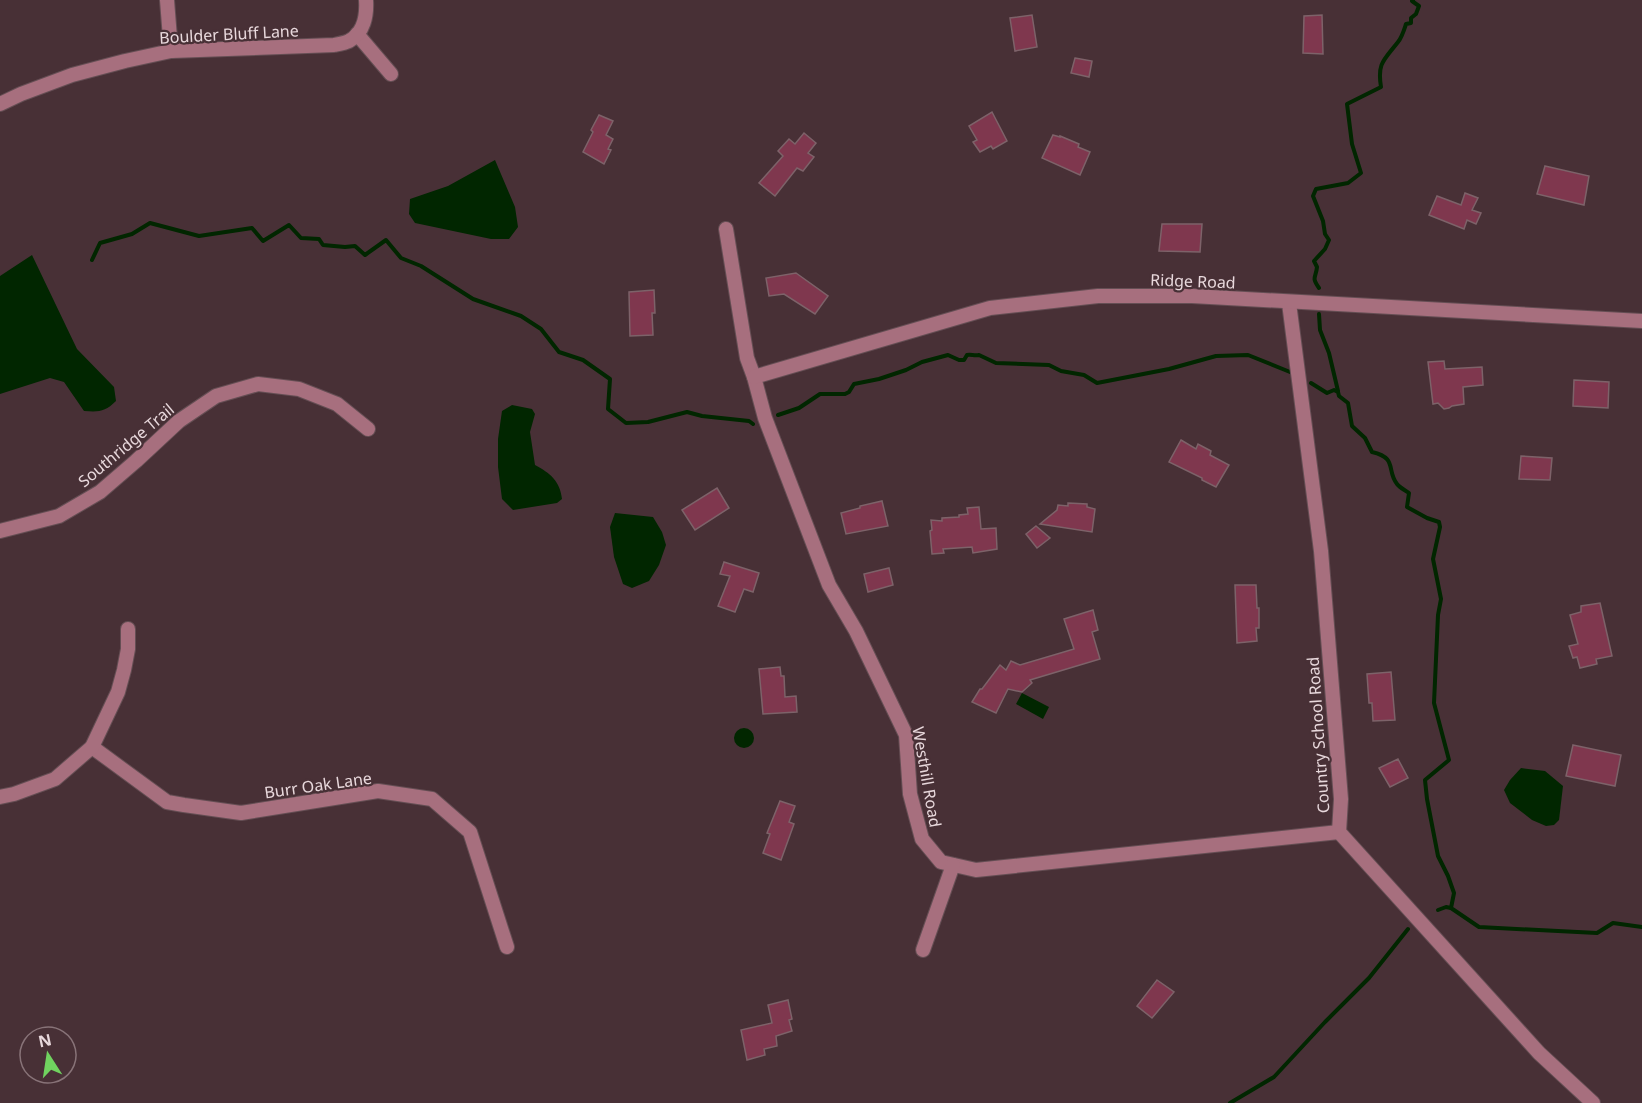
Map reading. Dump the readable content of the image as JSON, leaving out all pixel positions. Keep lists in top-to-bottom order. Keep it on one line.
{"streets":{"street":["Boulder Bluff Lane","Ridge Road","Southridge Trail","Country School Road","Westhill Road","Burr Oak Lane"]},"crossings":[["Ridge Road","Country School Road"],["Ridge Road","Westhill Road"],["Country School Road","Westhill Road"]],"north":"top"}
